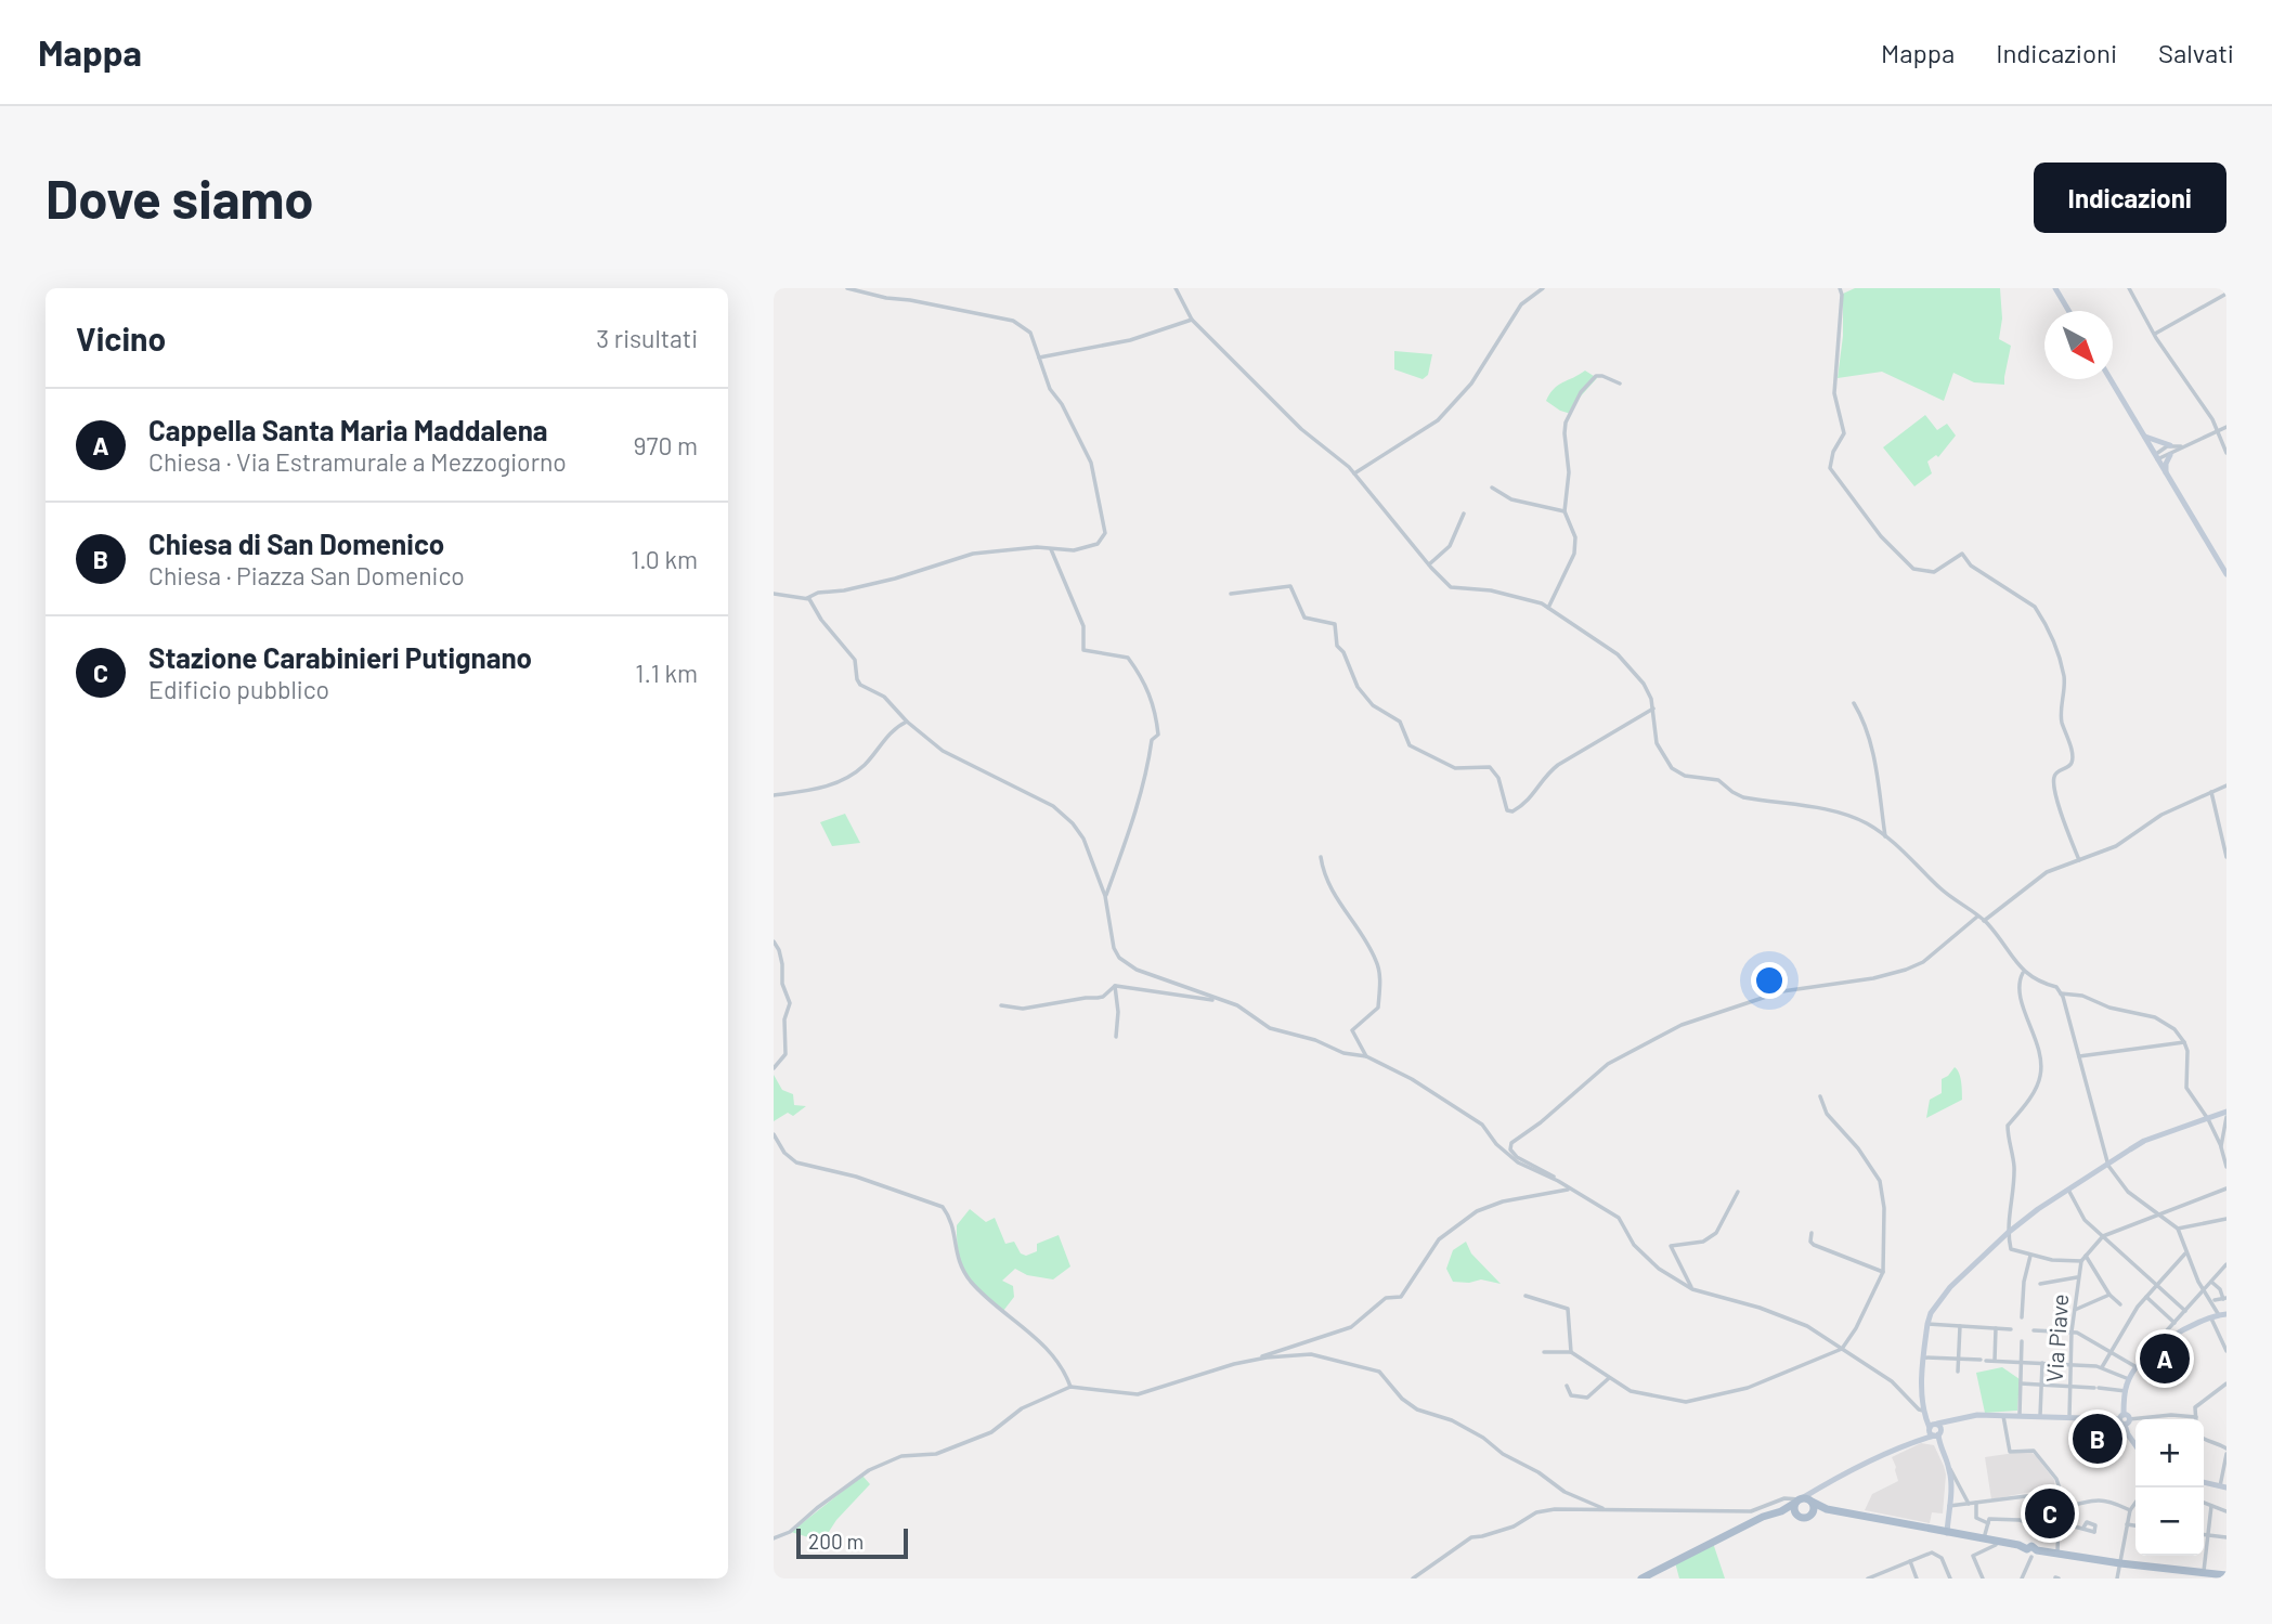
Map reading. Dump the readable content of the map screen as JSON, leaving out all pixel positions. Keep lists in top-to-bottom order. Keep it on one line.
{"streets":{"street":["Via Piave"]},"scale_bar":"200 m","north":"bottom right","page":{"header":"Mappa","nav":["Mappa","Indicazioni","Salvati"],"buttons":"Indicazioni","title":"Dove siamo","heading":["Vicino","3 risultati"],"list":[{"mark":"A","name":"Cappella Santa Maria Maddalena","note":"Chiesa · Via Estramurale a Mezzogiorno","value":"970 m"},{"mark":"B","name":"Chiesa di San Domenico","note":"Chiesa · Piazza San Domenico","value":"1.0 km"},{"mark":"C","name":"Stazione Carabinieri Putignano","note":"Edificio pubblico","value":"1.1 km"}],"pins":["A","B","C"],"map_buttons":["+","−"],"scale":"200 m"}}
